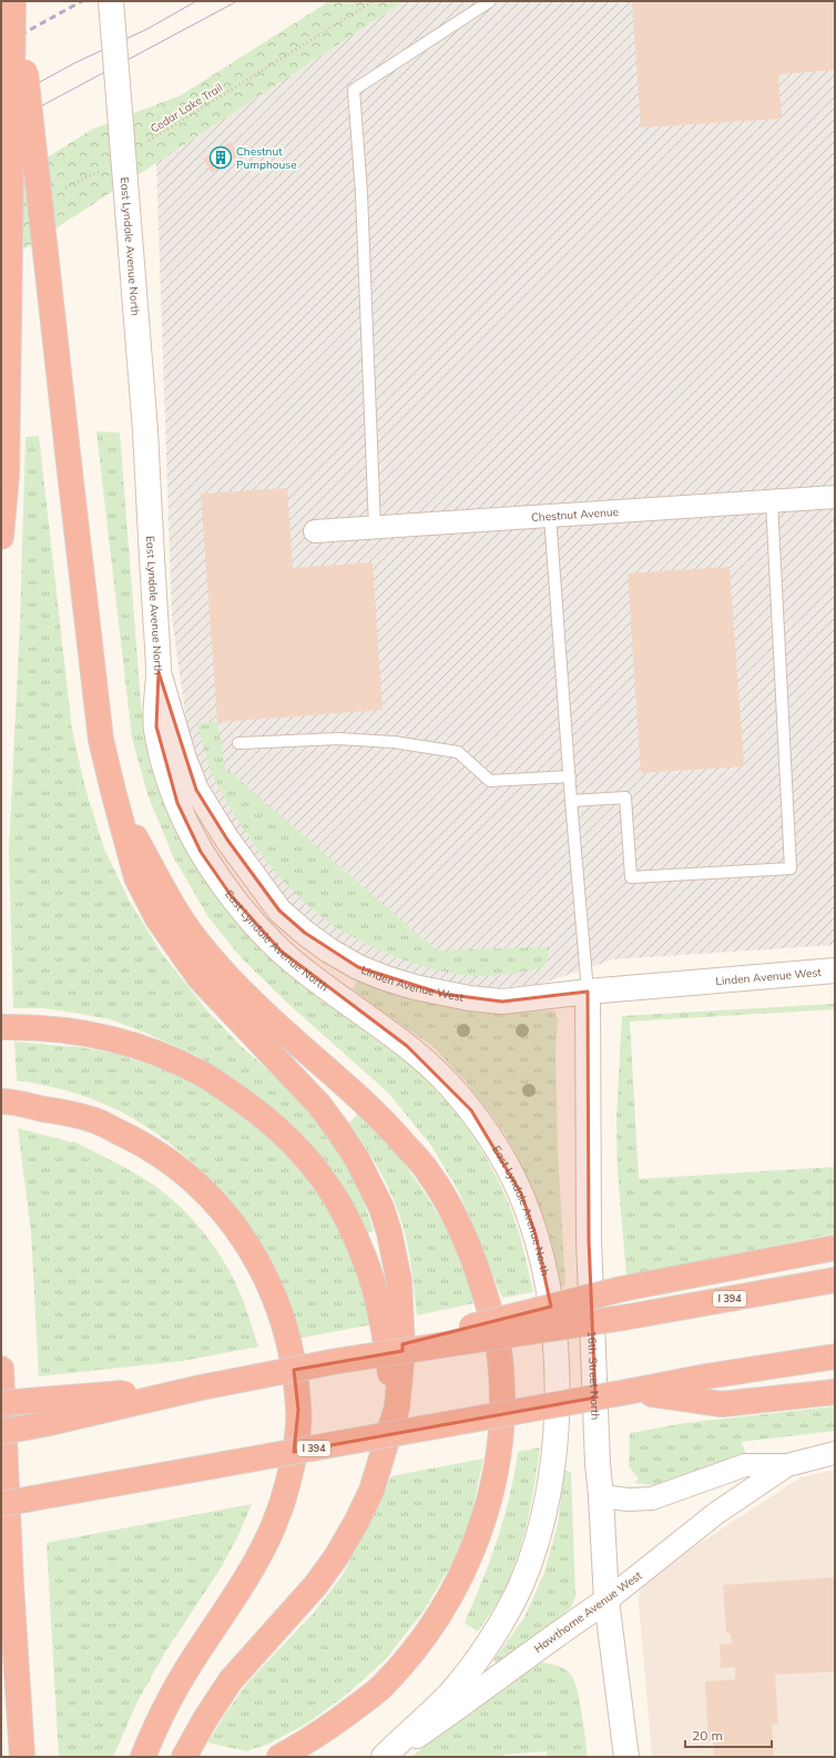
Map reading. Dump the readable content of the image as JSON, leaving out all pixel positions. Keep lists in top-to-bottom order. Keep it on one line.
{"streets":{"highway":["I 394"],"main road":["East Lyndale Avenue North","Linden Avenue West","16th Street North","Hawthorne Avenue West"],"street":["Chestnut Avenue"],"path":["Cedar Lake Trail"]},"crossings":[["East Lyndale Avenue North","Linden Avenue West"],["East Lyndale Avenue North","Hawthorne Avenue West"],["Linden Avenue West","16th Street North"],["16th Street North","Hawthorne Avenue West"]],"places":{"building":["Chestnut Pumphouse"]},"scale_bar":"20 m"}
